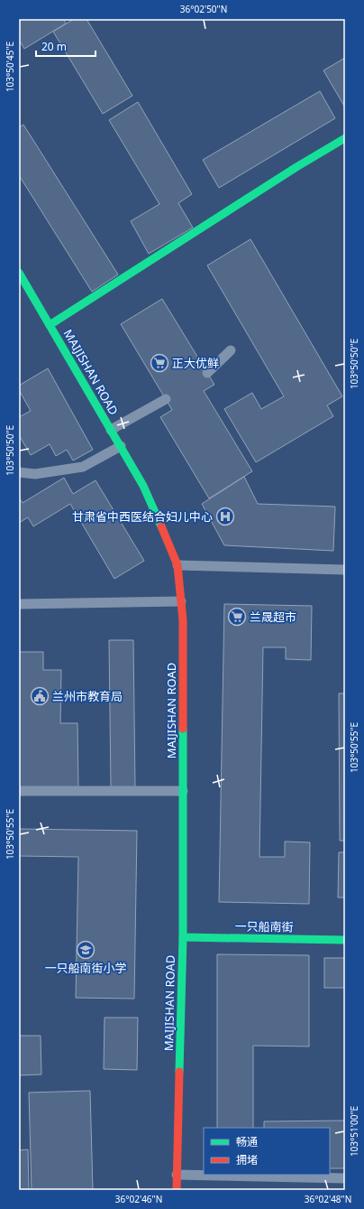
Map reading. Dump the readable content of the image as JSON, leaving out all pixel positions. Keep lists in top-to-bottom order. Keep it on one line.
{"streets":{"street":["MAIJISHAN ROAD","一只船南街"]},"crossings":[["MAIJISHAN ROAD","一只船南街"]],"places":{"supermarket":["正大优鲜","兰晟超市"],"hospital":["甘肃省中西医结合妇儿中心"],"public building":["兰州市教育局"],"school or university":["一只船南街小学"]},"legend":["畅通","拥堵"],"scale_bar":"20 m","coordinates":["36°02'50\"N","103°50'45\"E","103°50'50\"E","103°50'55\"E","103°51'00\"E","36°02'46\"N","36°02'48\"N"]}
